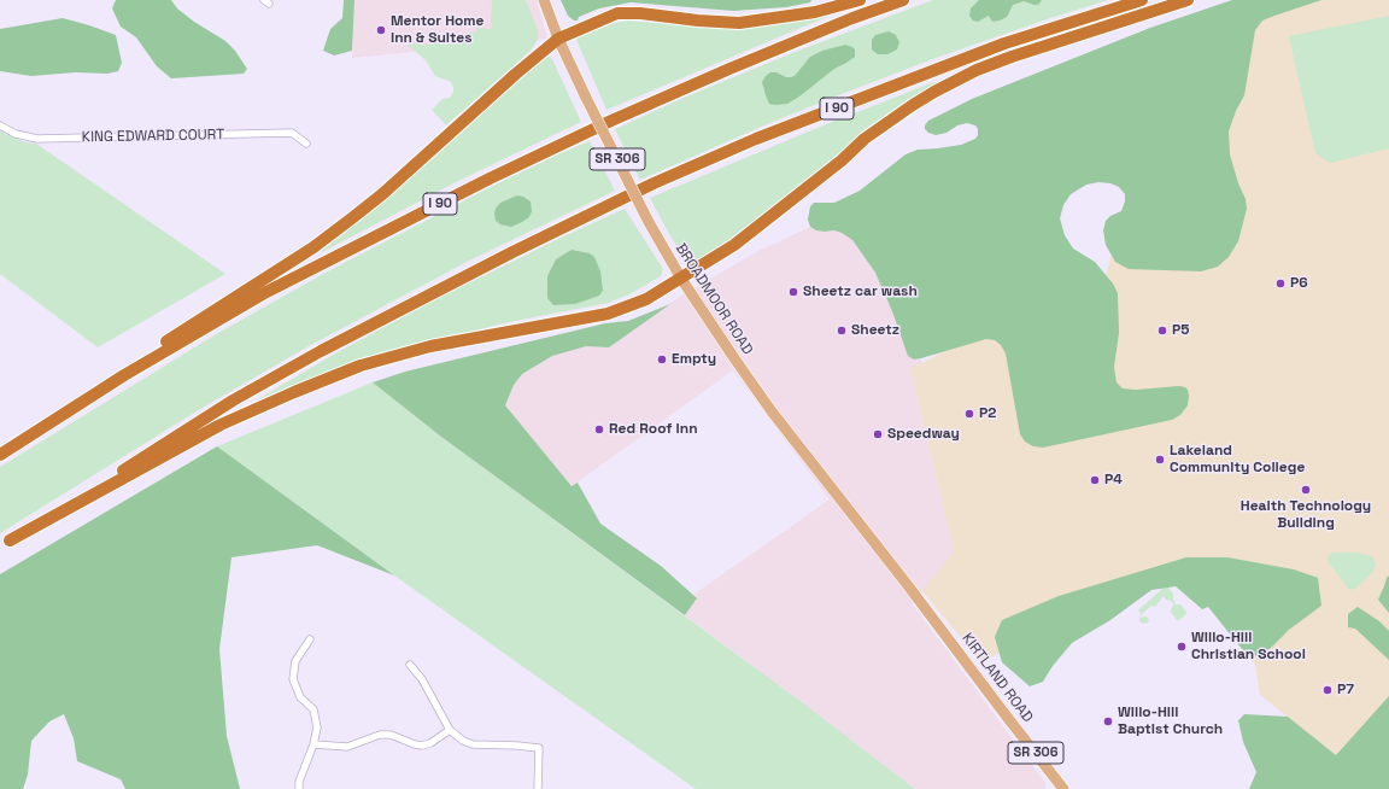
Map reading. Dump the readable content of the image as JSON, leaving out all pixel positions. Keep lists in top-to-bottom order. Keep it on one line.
{"streets":{"highway":["I 90"],"main road":["SR 306","BROADMOOR ROAD","KIRTLAND ROAD"],"street":["KING EDWARD COURT"]},"crossings":[["BROADMOOR ROAD","KIRTLAND ROAD"]],"places":["Mentor Home Inn & Suites","P6","Sheetz car wash","Sheetz","P5","Empty","P2","Red Roof Inn","Speedway","Lakeland Community College","P4","Health Technology Building","Willo-Hill Christian School","P7","Willo-Hill Baptist Church"]}
